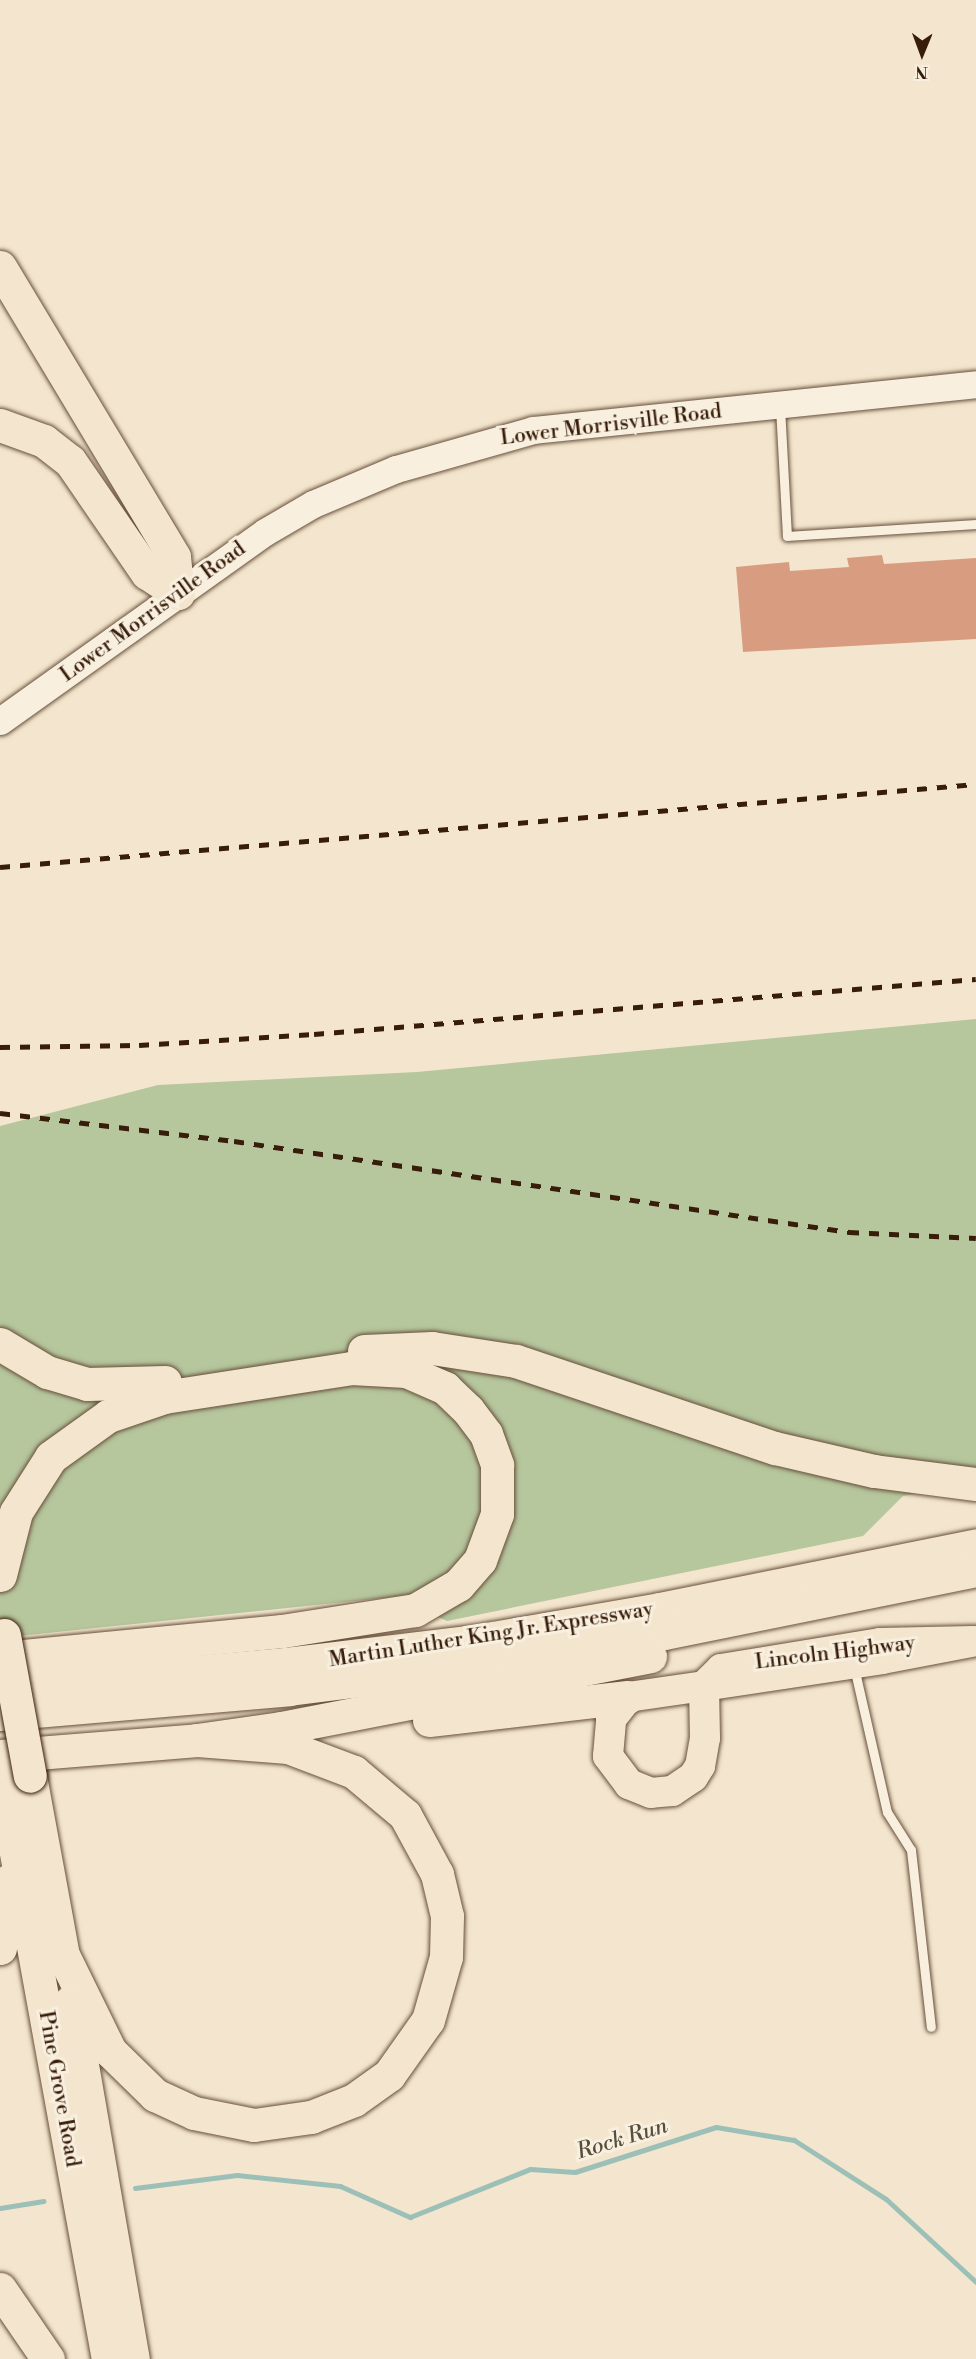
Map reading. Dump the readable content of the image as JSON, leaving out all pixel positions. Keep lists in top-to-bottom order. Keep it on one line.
{"streets":{"highway":["Martin Luther King Jr. Expressway","Pine Grove Road"],"main road":["Lincoln Highway"],"street":["Lower Morrisville Road"]},"water":["Rock Run"],"north":"bottom"}
